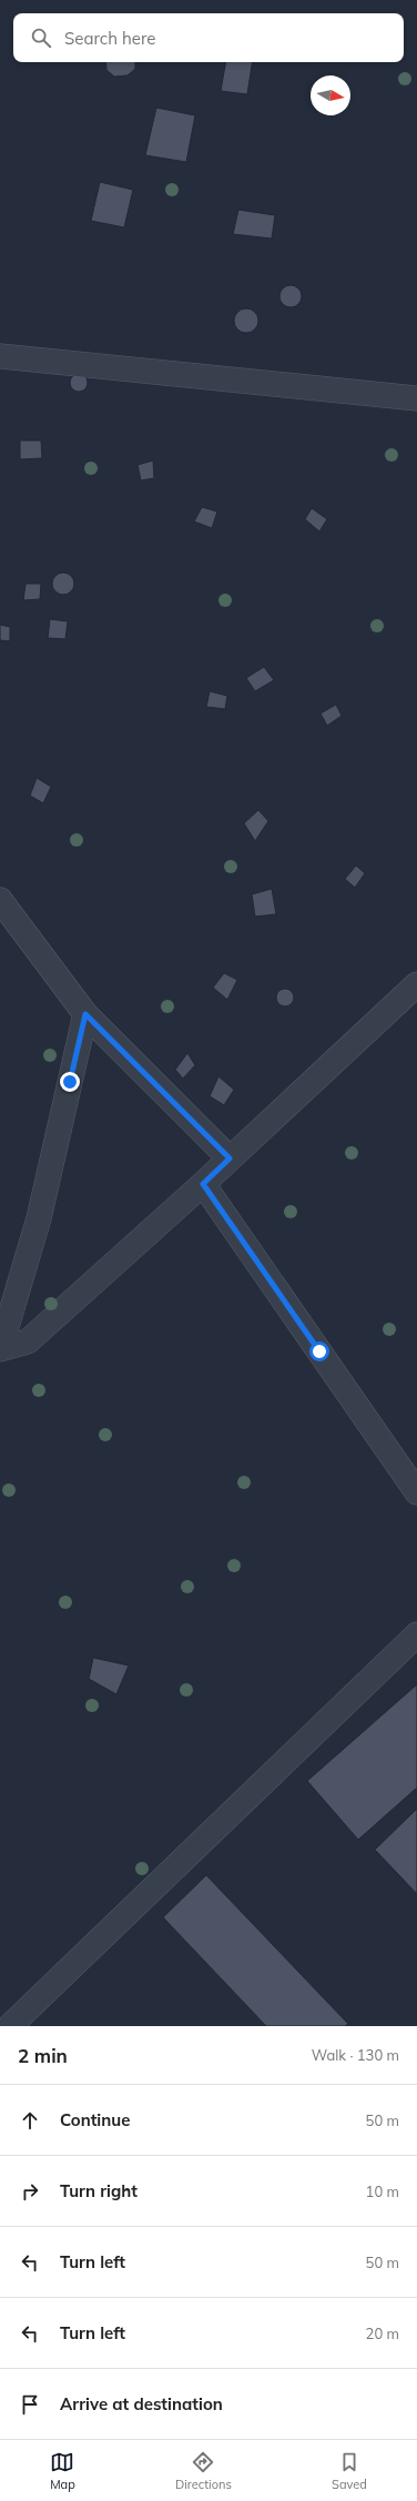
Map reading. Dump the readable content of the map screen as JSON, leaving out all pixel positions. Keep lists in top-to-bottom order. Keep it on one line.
{"north":"right","page":{"search":"Search here","heading":["2 min","Walk · 130 m"],"list":[["Continue","50 m"],["Turn right","10 m"],["Turn left","50 m"],["Turn left","20 m"],"Arrive at destination"],"nav":["Map","Directions","Saved"]}}
